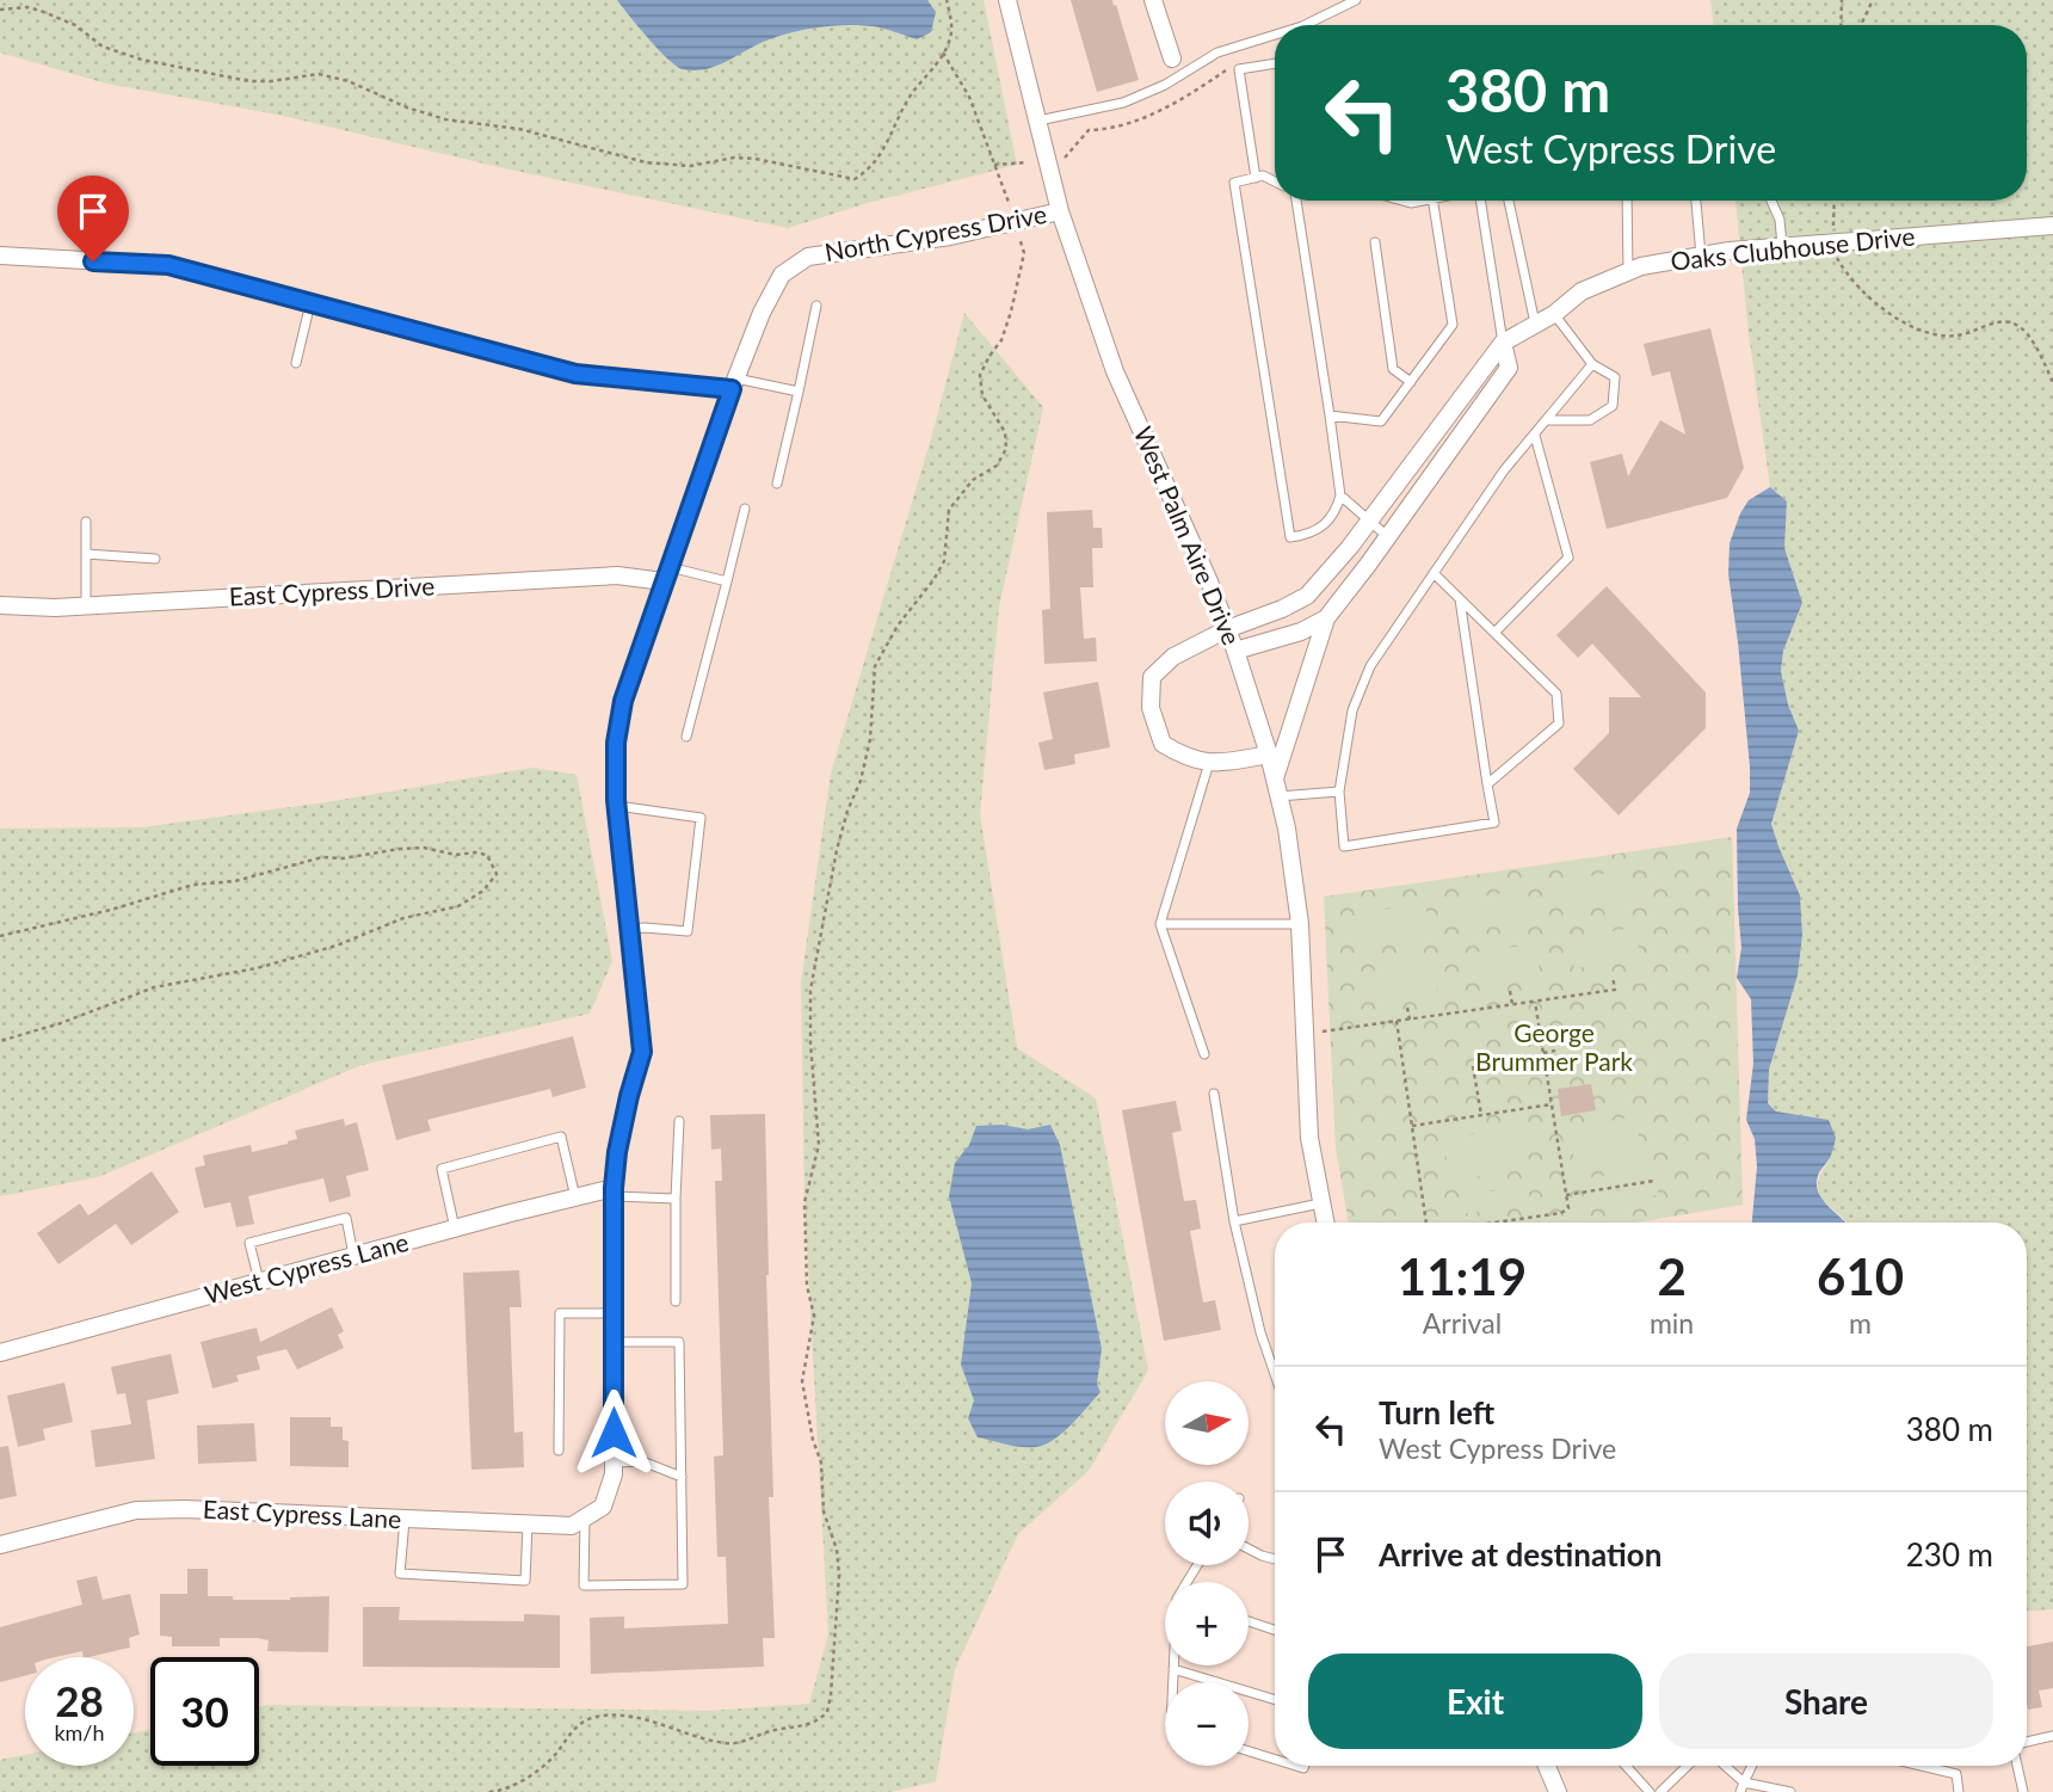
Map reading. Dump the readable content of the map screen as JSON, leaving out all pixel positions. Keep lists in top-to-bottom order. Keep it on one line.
{"streets":{"street":["North Cypress Drive","Oaks Clubhouse Drive","West Palm Aire Drive","East Cypress Drive","West Cypress Lane","East Cypress Lane"]},"crossings":[["North Cypress Drive","West Palm Aire Drive"],["North Cypress Drive","East Cypress Drive"],["North Cypress Drive","West Cypress Lane"],["North Cypress Drive","East Cypress Lane"],["Oaks Clubhouse Drive","West Palm Aire Drive"]],"parks":["George Brummer Park"],"north":"right","page":{"turn":["380 m","West Cypress Drive"],"eta":["11:19","Arrival","2","min","610","m"],"list":[{"name":"Turn left","note":"West Cypress Drive","value":"380 m"},{"name":"Arrive at destination","value":"230 m"}],"map_buttons":["+","−"],"buttons":["Exit","Share"],"speed":"28 km/h","limit":"30"}}
